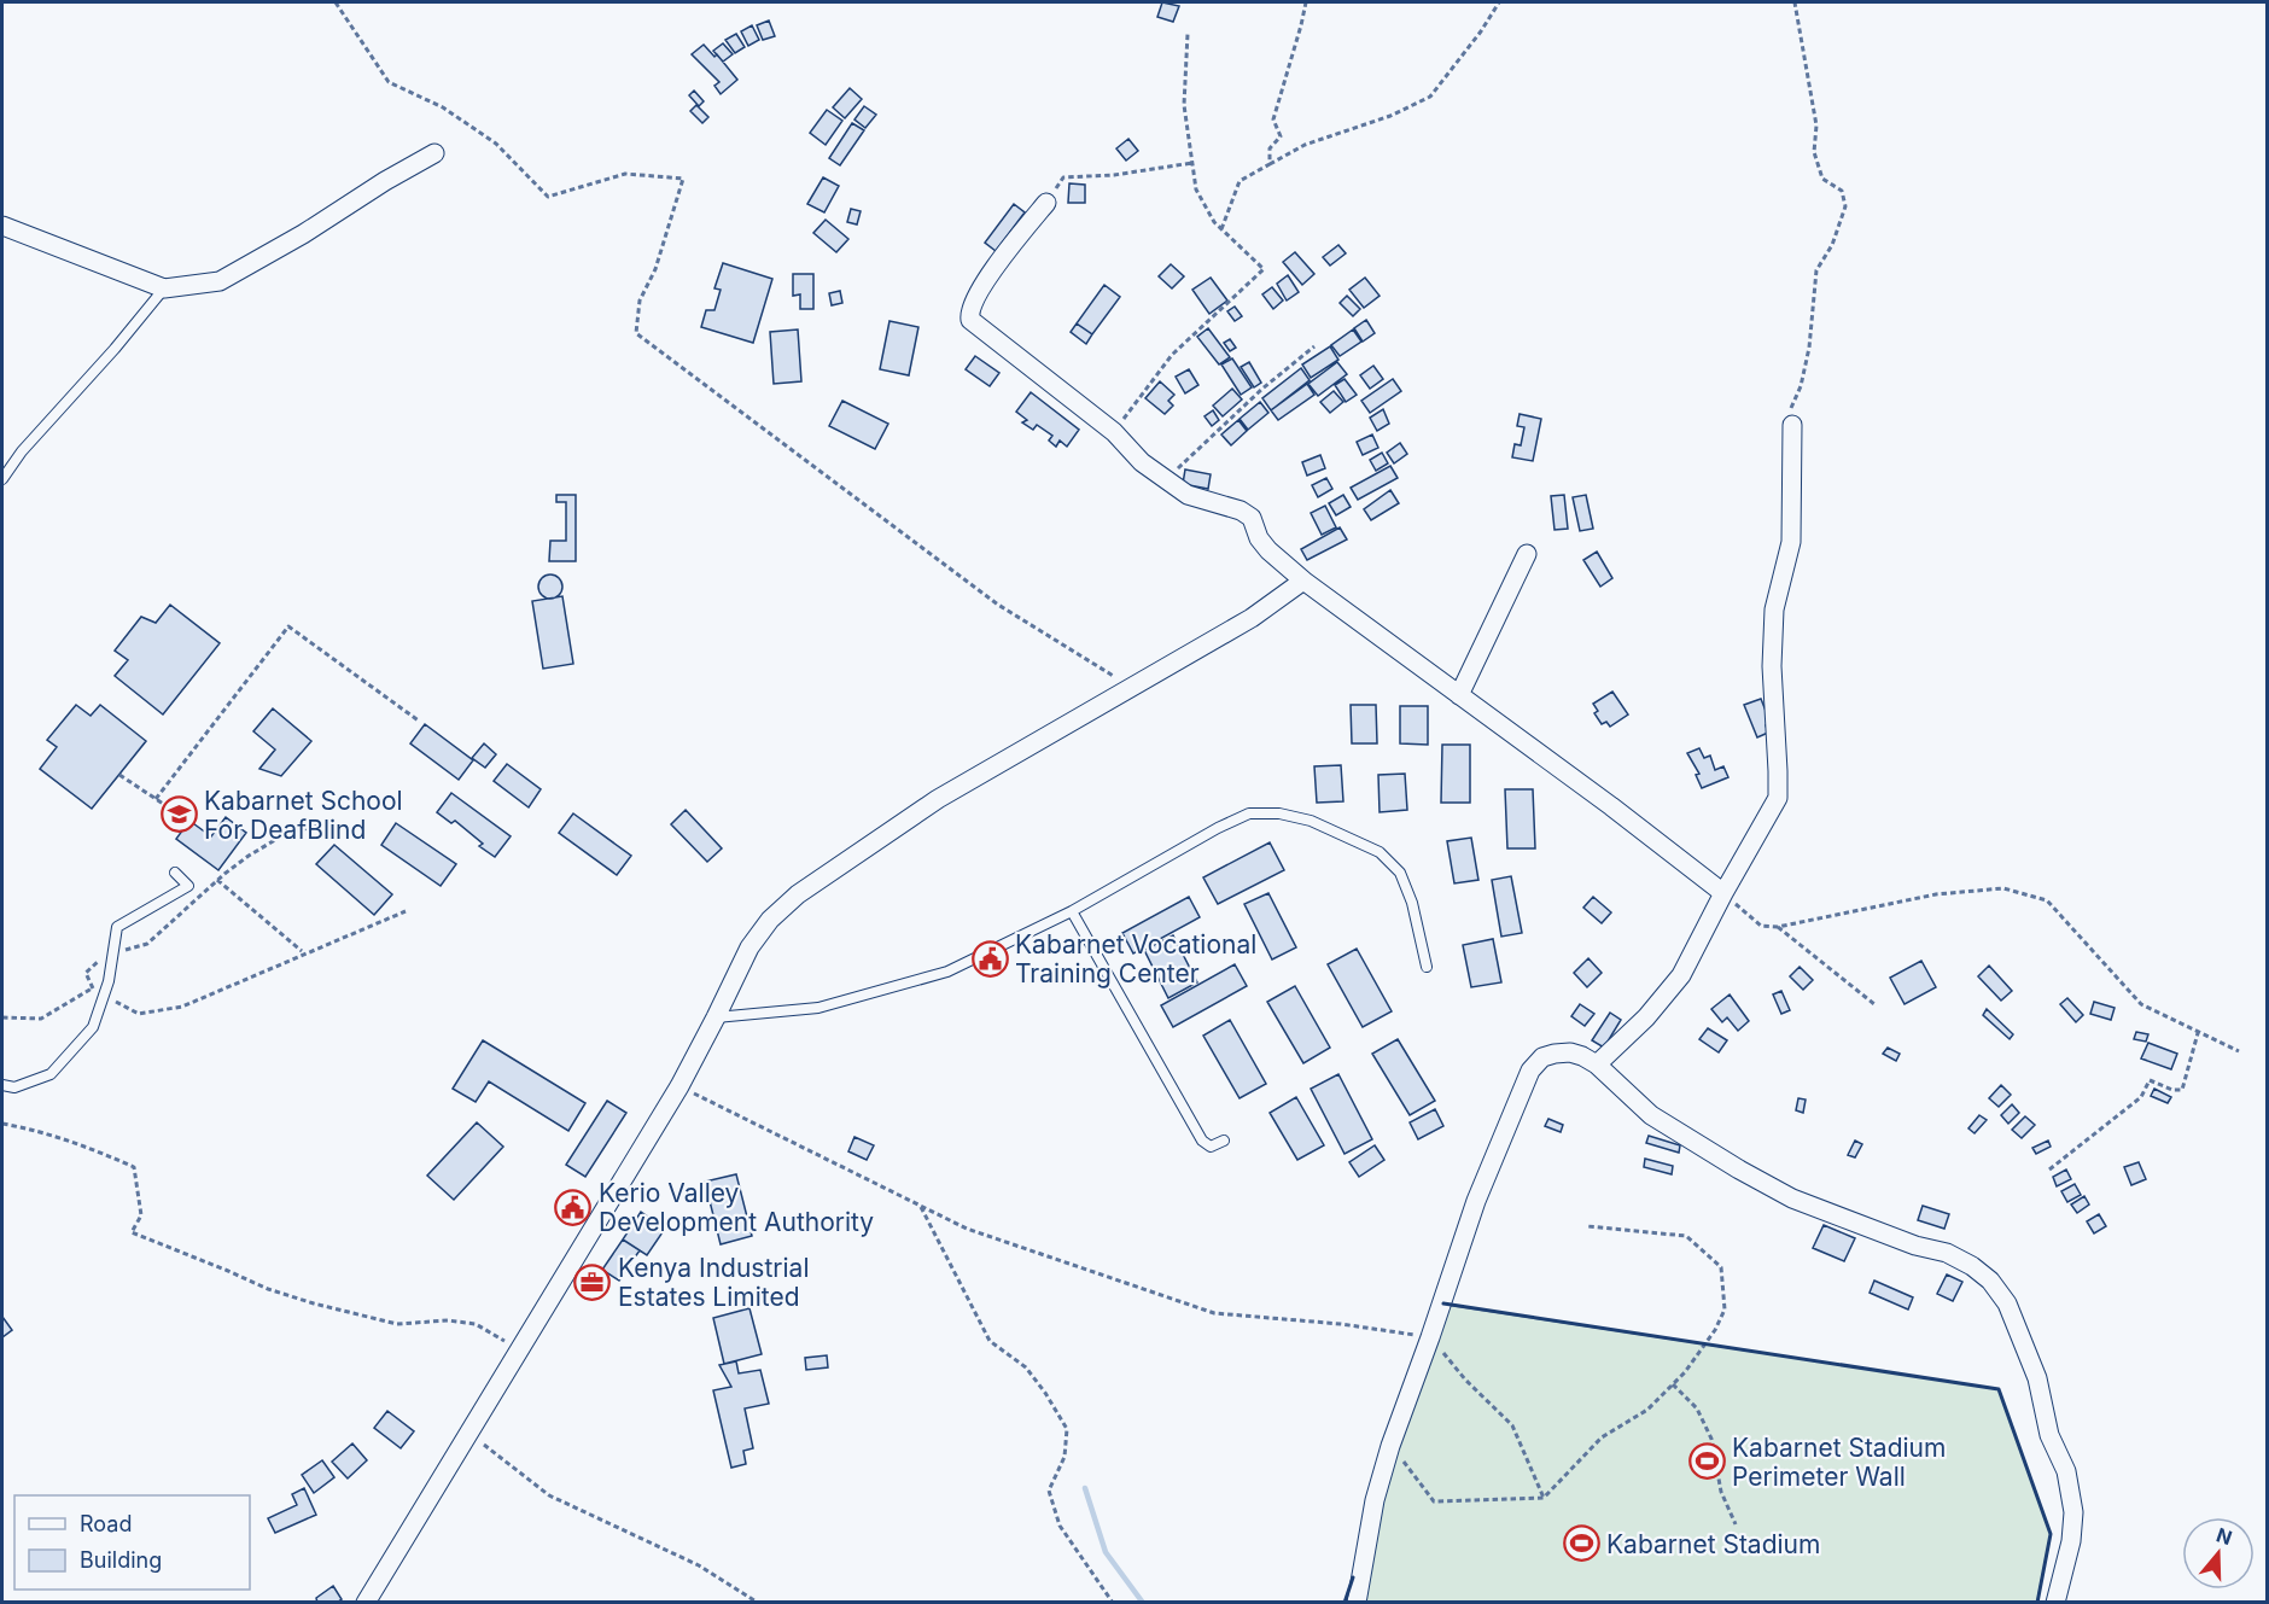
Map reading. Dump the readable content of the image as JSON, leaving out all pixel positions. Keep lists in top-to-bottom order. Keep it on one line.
{"places":{"school or university":["Kabarnet School For DeafBlind"],"public building":["Kabarnet Vocational Training Center","Kerio Valley Development Authority"],"office":["Kenya Industrial Estates Limited"],"sports":["Kabarnet Stadium Perimeter Wall","Kabarnet Stadium"]},"legend":["Road","Building"],"north":"top"}
